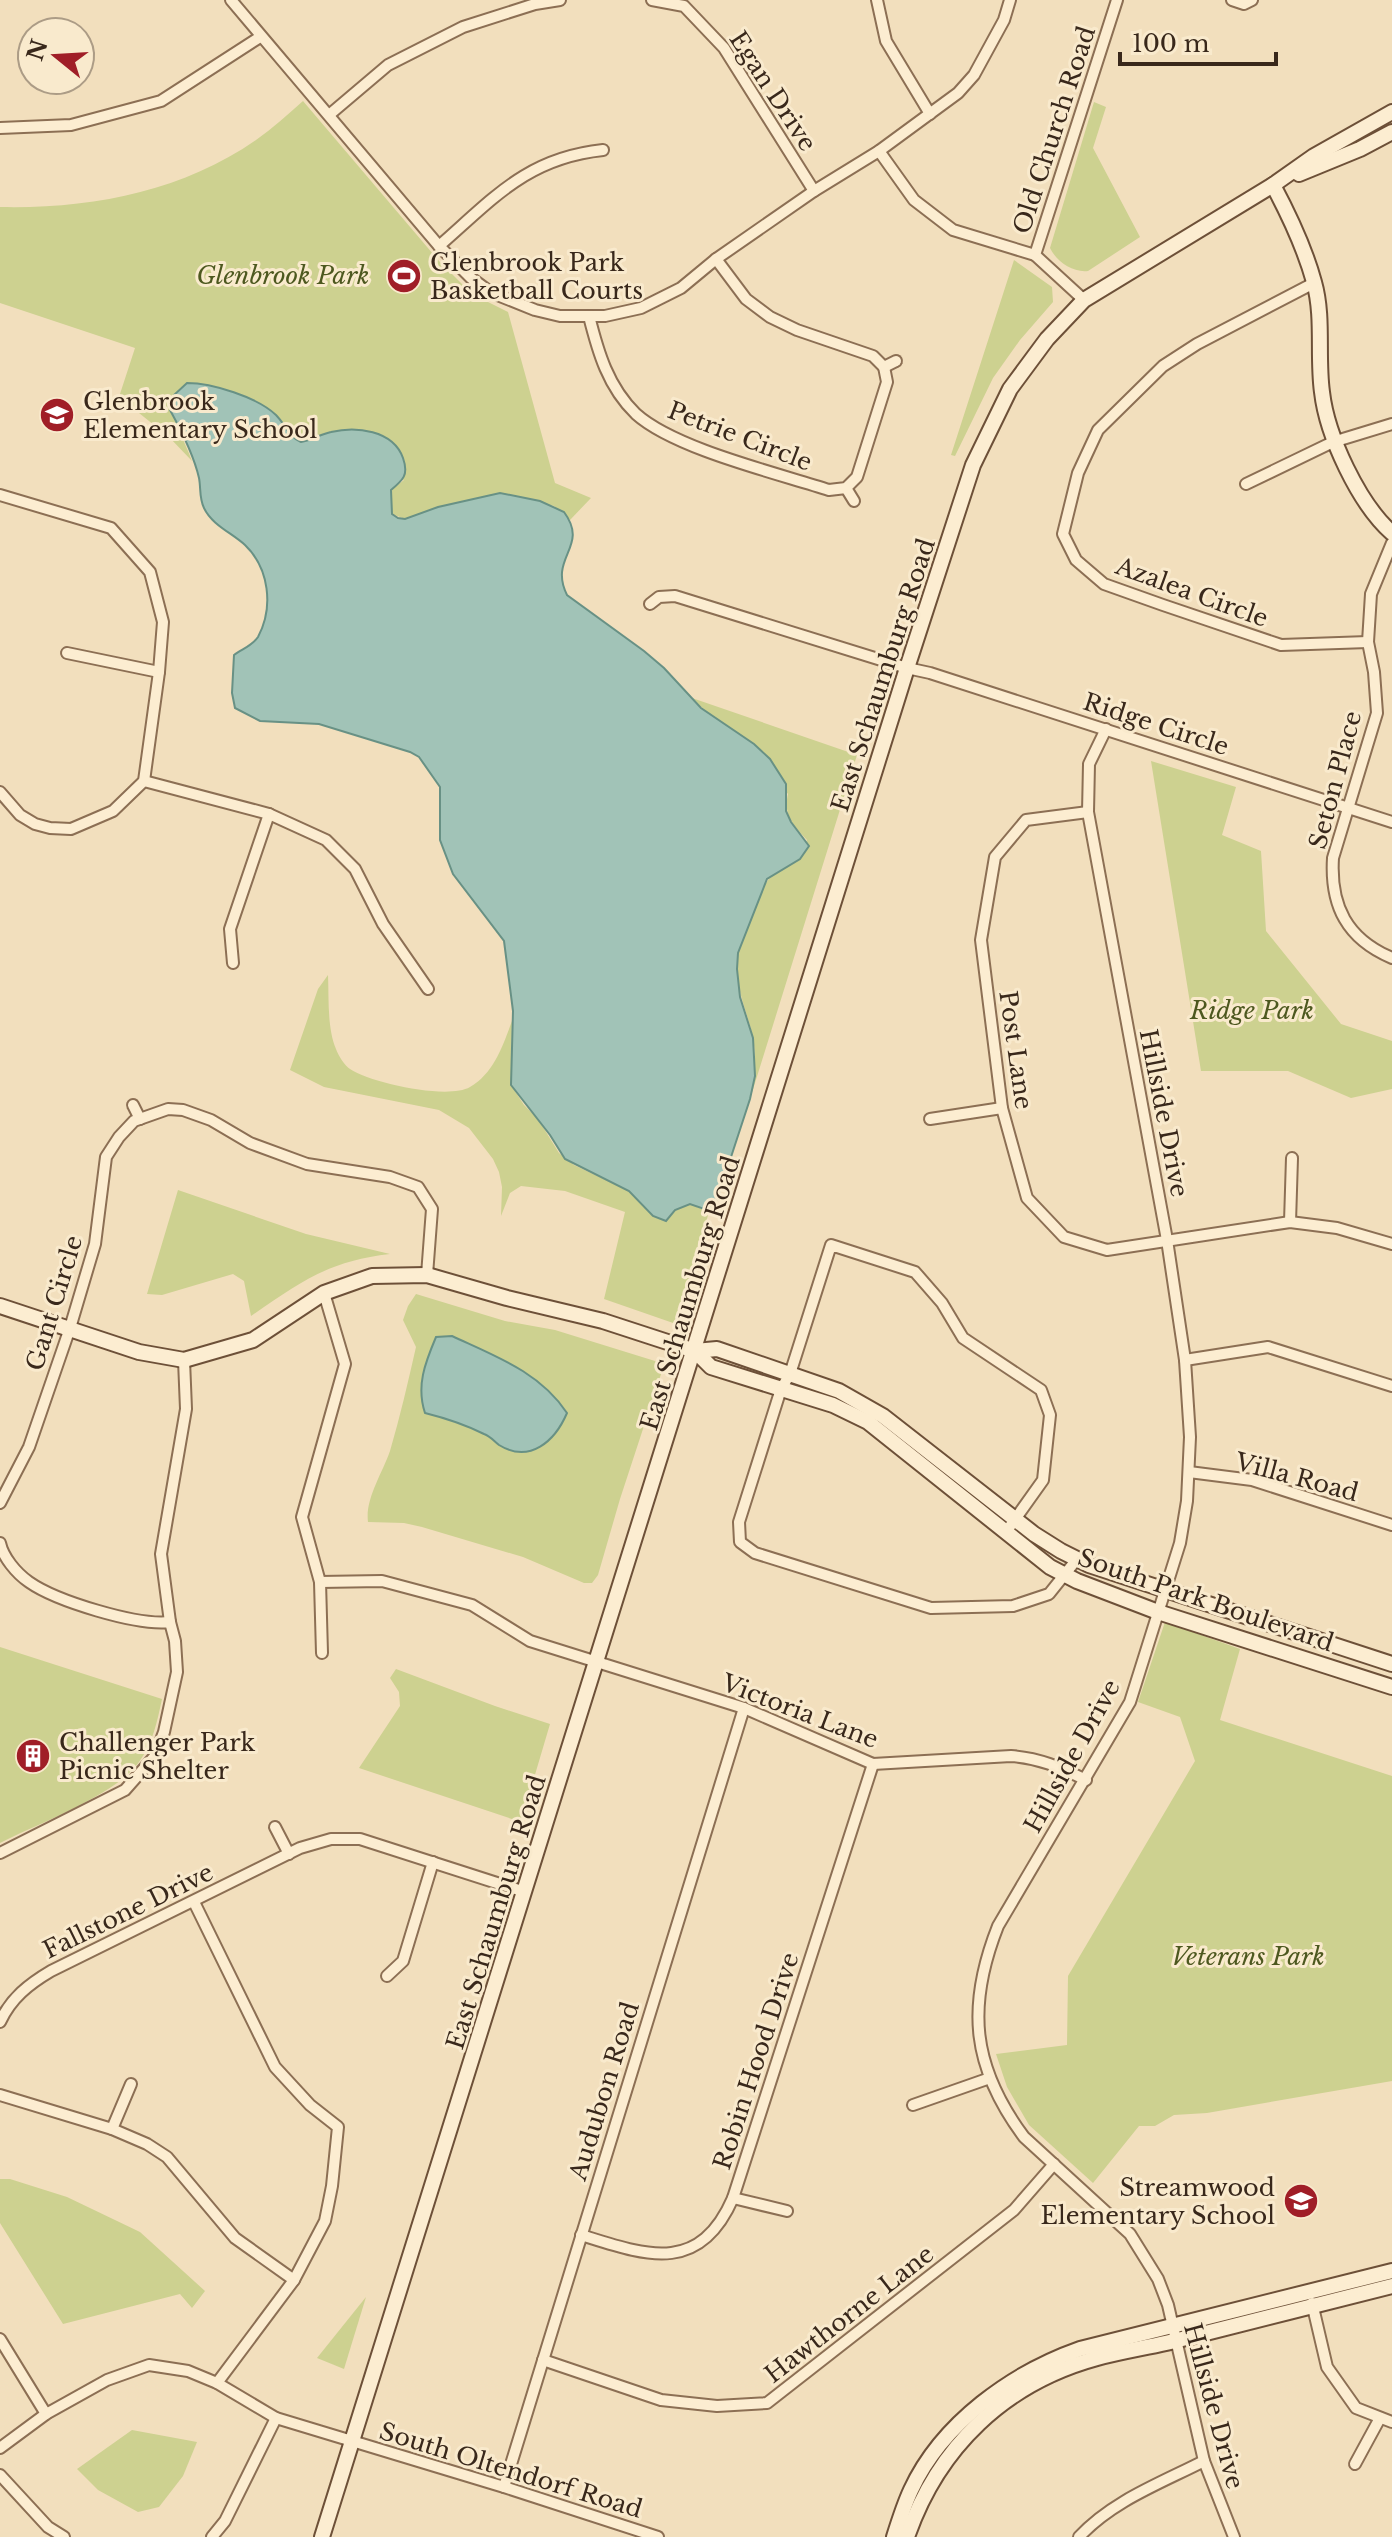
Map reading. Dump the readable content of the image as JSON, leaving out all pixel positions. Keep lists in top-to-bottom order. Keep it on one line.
{"streets":{"street":["Egan Drive","Old Church Road","Petrie Circle","Azalea Circle","East Schaumburg Road","Ridge Circle","Seton Place","Post Lane","Hillside Drive","Gant Circle","Villa Road","South Park Boulevard","Victoria Lane","Fallstone Drive","Robin Hood Drive","Audubon Road","Hawthorne Lane","South Oltendorf Road"]},"crossings":[["Old Church Road","East Schaumburg Road"],["Azalea Circle","Seton Place"],["East Schaumburg Road","Ridge Circle"],["East Schaumburg Road","South Park Boulevard"],["East Schaumburg Road","Victoria Lane"],["East Schaumburg Road","Fallstone Drive"],["East Schaumburg Road","South Oltendorf Road"],["Ridge Circle","Seton Place"],["Ridge Circle","Hillside Drive"],["Post Lane","Hillside Drive"],["Hillside Drive","Villa Road"],["Hillside Drive","South Park Boulevard"],["Hillside Drive","Victoria Lane"],["Hillside Drive","Hawthorne Lane"],["Victoria Lane","Robin Hood Drive"],["Victoria Lane","Audubon Road"],["Robin Hood Drive","Audubon Road"],["Audubon Road","Hawthorne Lane"],["Audubon Road","South Oltendorf Road"]],"parks":["Glenbrook Park","Ridge Park","Veterans Park"],"places":{"sports":["Glenbrook Park Basketball Courts"],"school or university":["Glenbrook Elementary School","Streamwood Elementary School"],"building":["Challenger Park Picnic Shelter"]},"scale_bar":"100 m","north":"left"}
